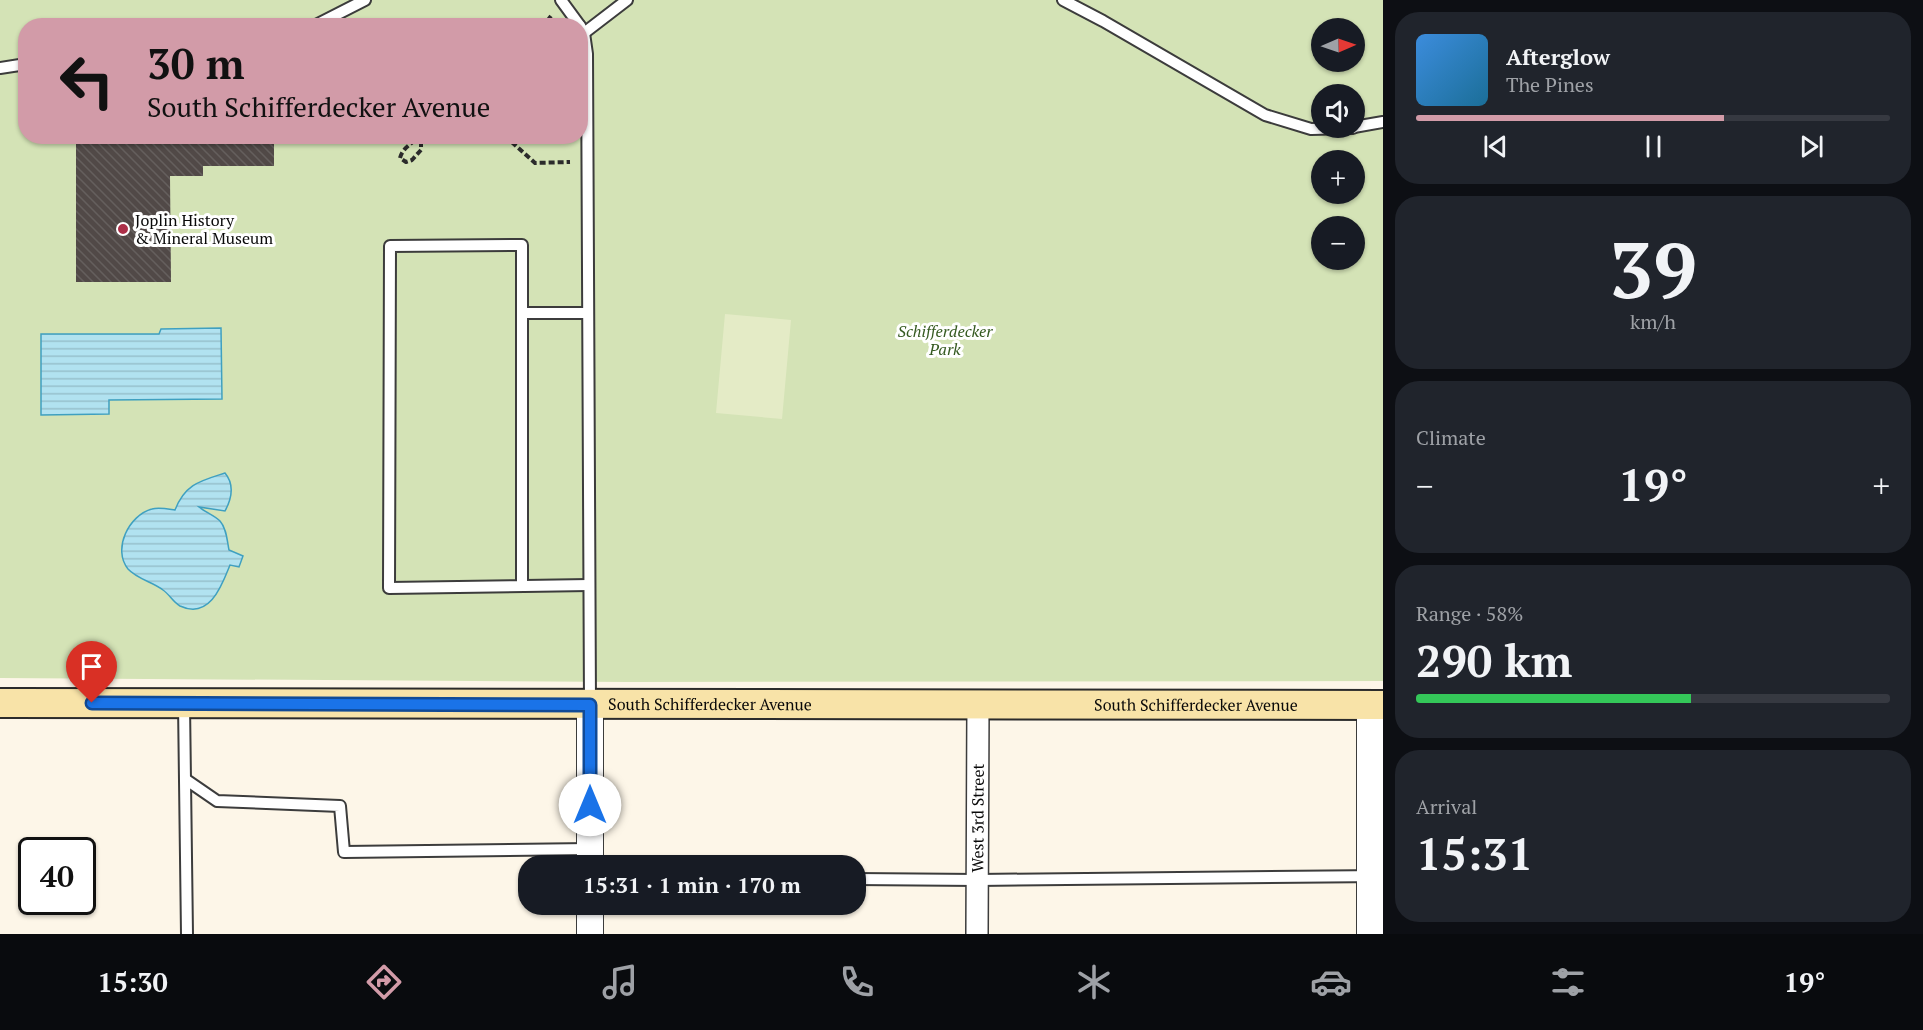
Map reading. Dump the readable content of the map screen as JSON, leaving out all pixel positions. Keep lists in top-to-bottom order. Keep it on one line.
{"streets":{"main road":["South Schifferdecker Avenue"],"street":["West 3rd Street"]},"crossings":[["South Schifferdecker Avenue","West 3rd Street"]],"parks":["Schifferdecker Park"],"places":["Joplin History & Mineral Museum"],"north":"right","page":{"map_buttons":["+","−"],"turn":["30 m","South Schifferdecker Avenue"],"song":["Afterglow","The Pines"],"tile":[["39","km/h"],"Climate",["Range · 58%","290 km"],["Arrival","15:31"]],"heat":["−","19°","+"],"limit":"40","trip":"15:31 · 1 min · 170 m","tabs":["15:30","19°"]}}
